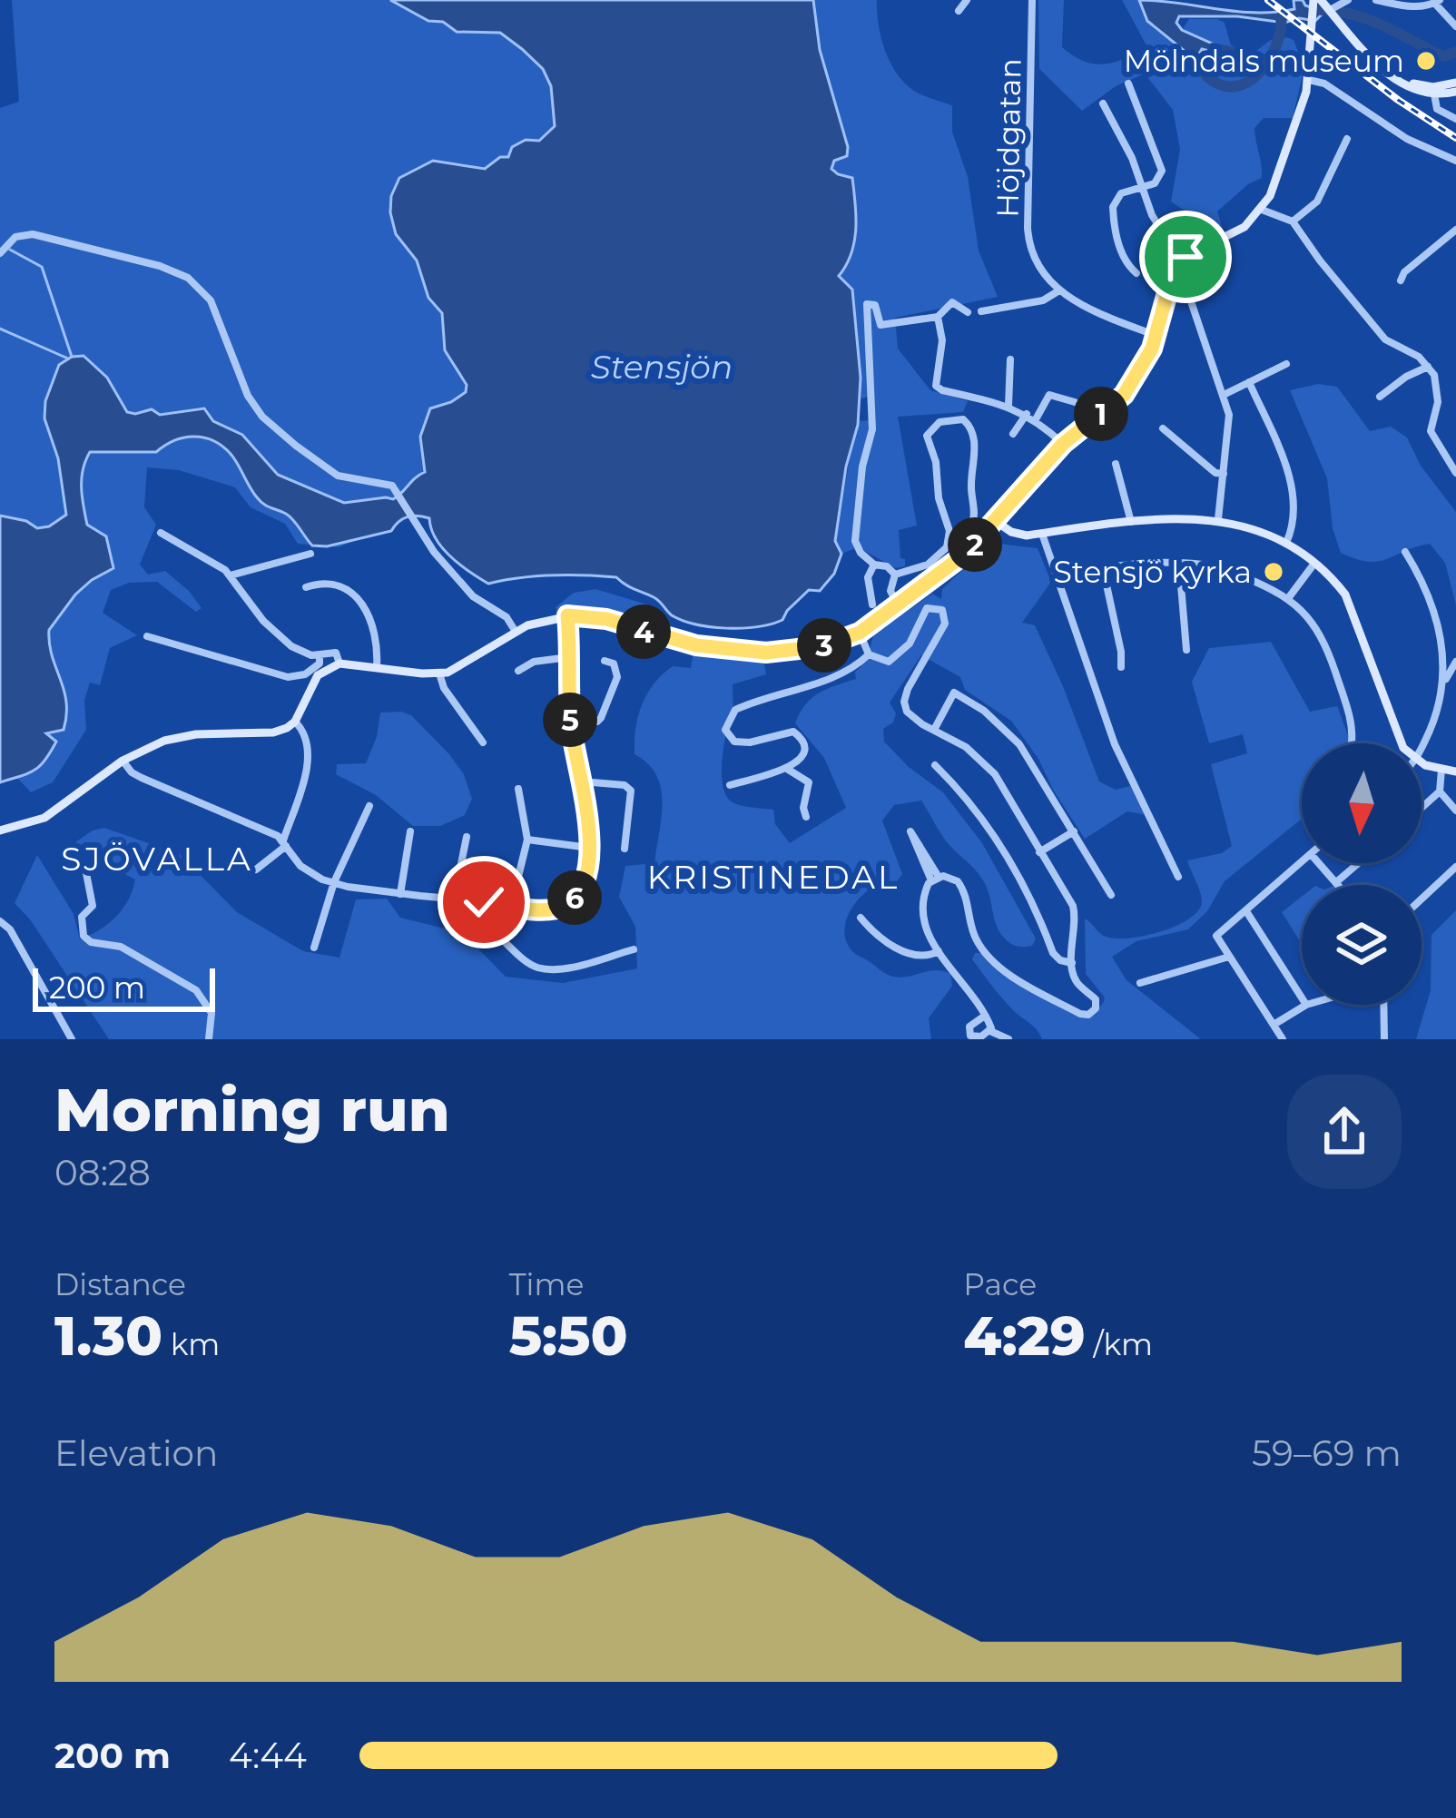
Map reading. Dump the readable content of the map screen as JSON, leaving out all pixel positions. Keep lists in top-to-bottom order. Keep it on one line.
{"streets":{"street":["Höjdgatan"]},"districts":["SJÖVALLA","KRISTINEDAL"],"water":["Stensjön"],"places":["Mölndals museum","Stensjö kyrka"],"scale_bar":"200 m","north":"bottom","page":{"pins":["1","2","4","3","5","6"],"scale":"200 m","heading":["Morning run","08:28"],"stats":[["Distance","1.30 km"],["Time","5:50"],["Pace","4:29 /km"]],"chart":["Elevation","59–69 m"],"list":[{"name":"200 m","note":"4:44"}]}}
